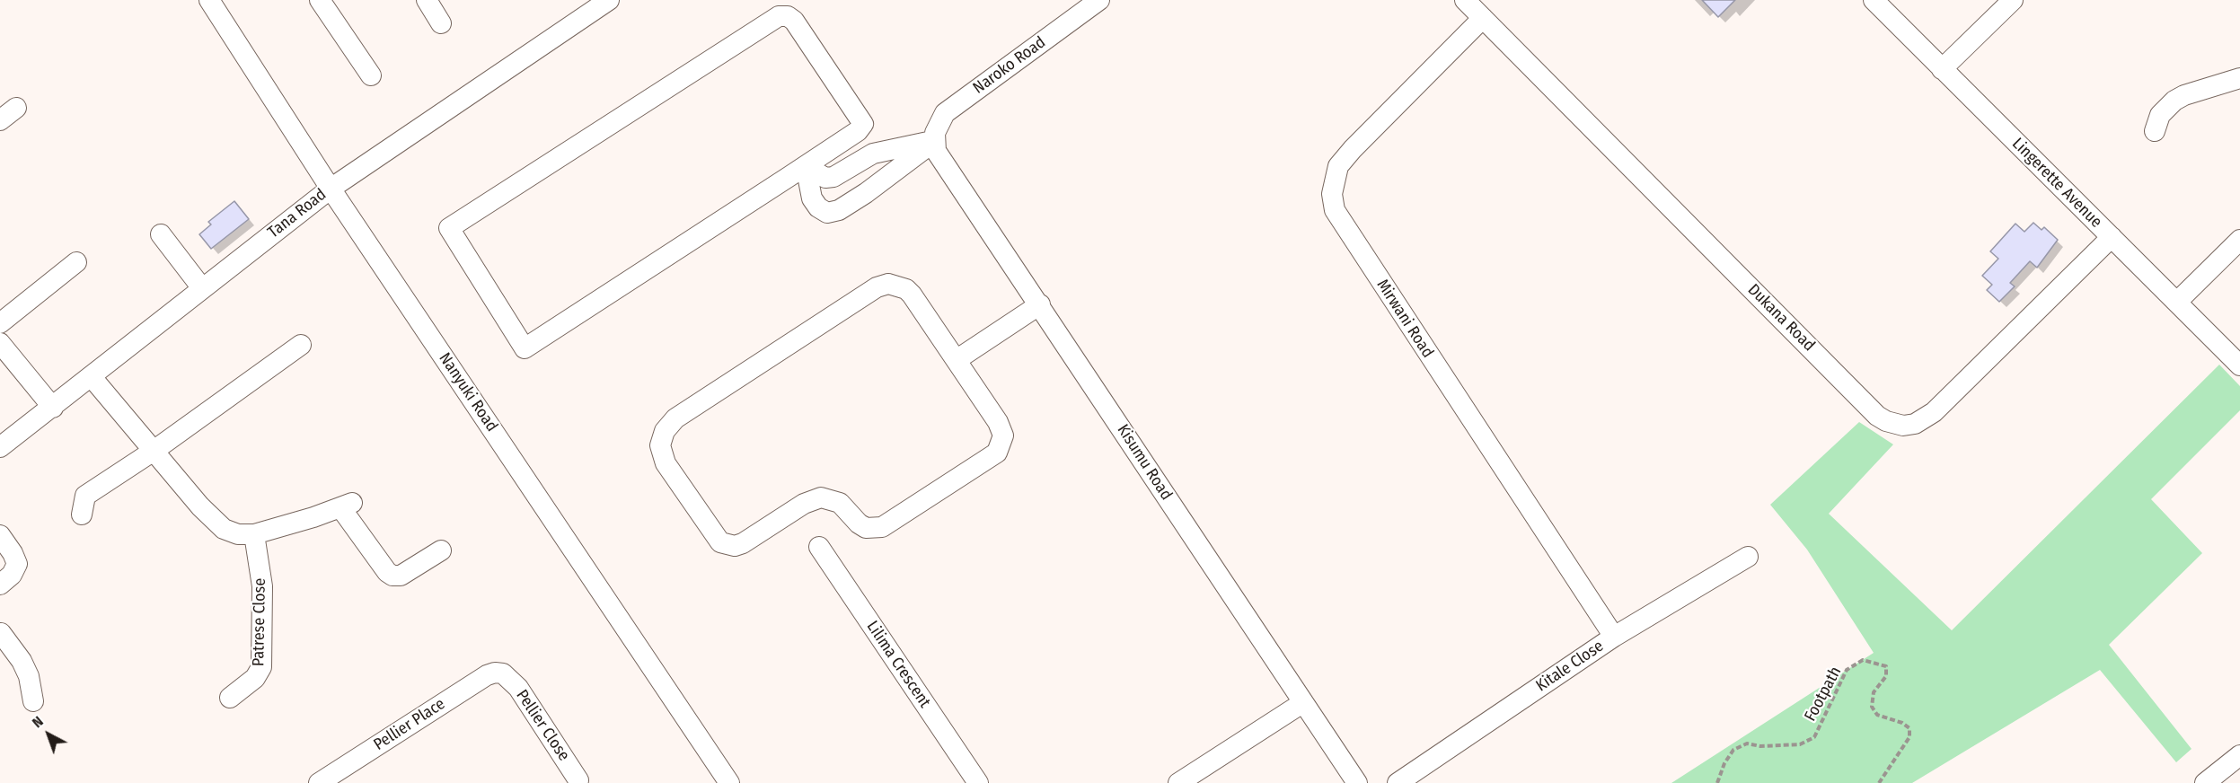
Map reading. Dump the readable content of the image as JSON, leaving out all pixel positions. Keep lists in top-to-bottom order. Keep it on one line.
{"streets":{"street":["Naroko Road","Lingerette Avenue","Tana Road","Dukana Road","Mirwani Road","Nanyuki Road","Kisumu Road","Patrese Close","Lilima Crescent","Kitale Close","Pellier Place","Pellier Close"],"path":["Footpath"]},"crossings":[["Naroko Road","Kisumu Road"],["Lingerette Avenue","Dukana Road"],["Tana Road","Nanyuki Road"],["Dukana Road","Mirwani Road"],["Mirwani Road","Kitale Close"],["Pellier Place","Pellier Close"]],"north":"top left"}
